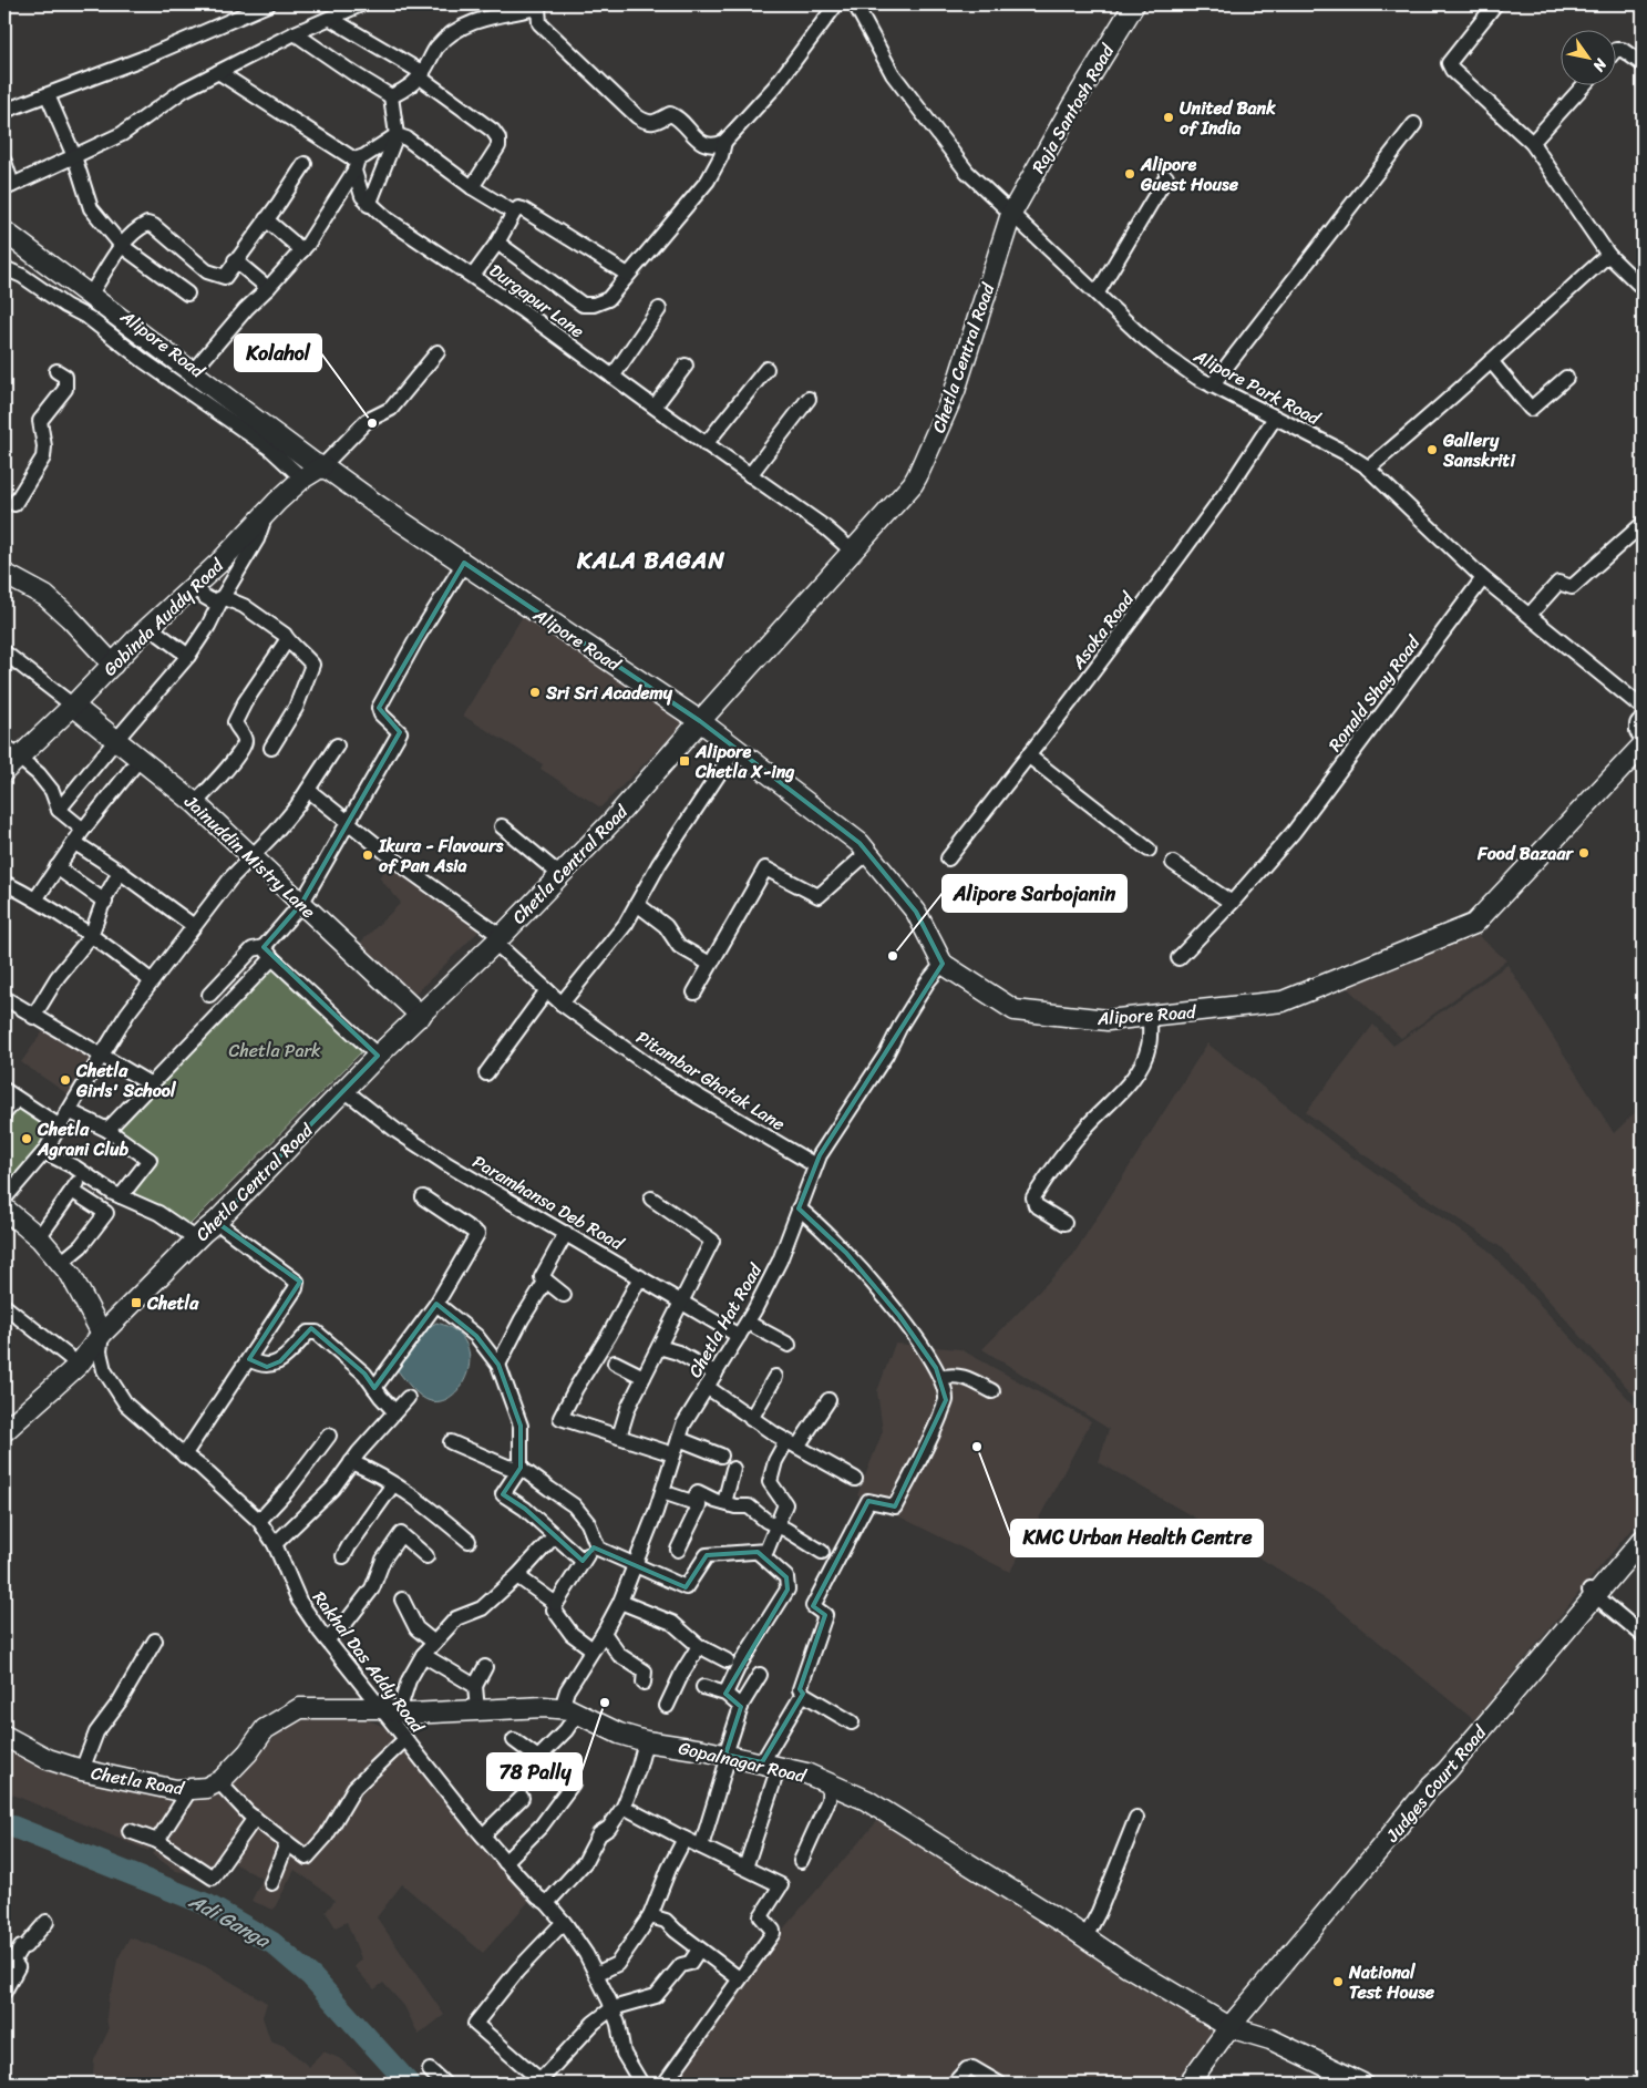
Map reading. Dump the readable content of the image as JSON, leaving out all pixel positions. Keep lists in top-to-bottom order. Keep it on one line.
{"streets":{"main road":["Raja Santosh Road","Alipore Road","Chetla Central Road","Gobinda Auddy Road","Jainuddin Mistry Lane","Gopalnagar Road","Chetla Road"],"street":["Durgapur Lane","Alipore Park Road","Asoka Road","Ronald Shay Road","Pitambar Ghatak Lane","Paramhansa Deb Road","Chetla Hat Road","Rakhal Das Addy Road"]},"crossings":[["Raja Santosh Road","Chetla Central Road"],["Raja Santosh Road","Alipore Park Road"],["Durgapur Lane","Chetla Central Road"],["Alipore Road","Chetla Central Road"],["Alipore Road","Gobinda Auddy Road"],["Alipore Road","Chetla Hat Road"],["Chetla Central Road","Alipore Park Road"],["Chetla Central Road","Jainuddin Mistry Lane"],["Chetla Central Road","Pitambar Ghatak Lane"],["Chetla Central Road","Paramhansa Deb Road"],["Chetla Central Road","Rakhal Das Addy Road"],["Alipore Park Road","Asoka Road"],["Alipore Park Road","Ronald Shay Road"],["Gobinda Auddy Road","Jainuddin Mistry Lane"],["Pitambar Ghatak Lane","Chetla Hat Road"],["Paramhansa Deb Road","Chetla Hat Road"],["Chetla Hat Road","Gopalnagar Road"],["Rakhal Das Addy Road","Gopalnagar Road"],["Rakhal Das Addy Road","Chetla Road"],["Gopalnagar Road","Chetla Road"]],"districts":["KALA BAGAN"],"water":["Adi Ganga"],"parks":["Chetla Park"],"places":{"other":["United Bank of India","Alipore Guest House","Kolahol","Gallery Sanskriti","Sri Sri Academy","Food Bazaar","Ikura - Flavours of Pan Asia","Alipore Sarbojanin","Chetla Girls' School","Chetla Agrani Club","KMC Urban Health Centre","78 Pally","National Test House"],"transit":["Alipore Chetla X-ing","Chetla"]},"north":"bottom right"}
